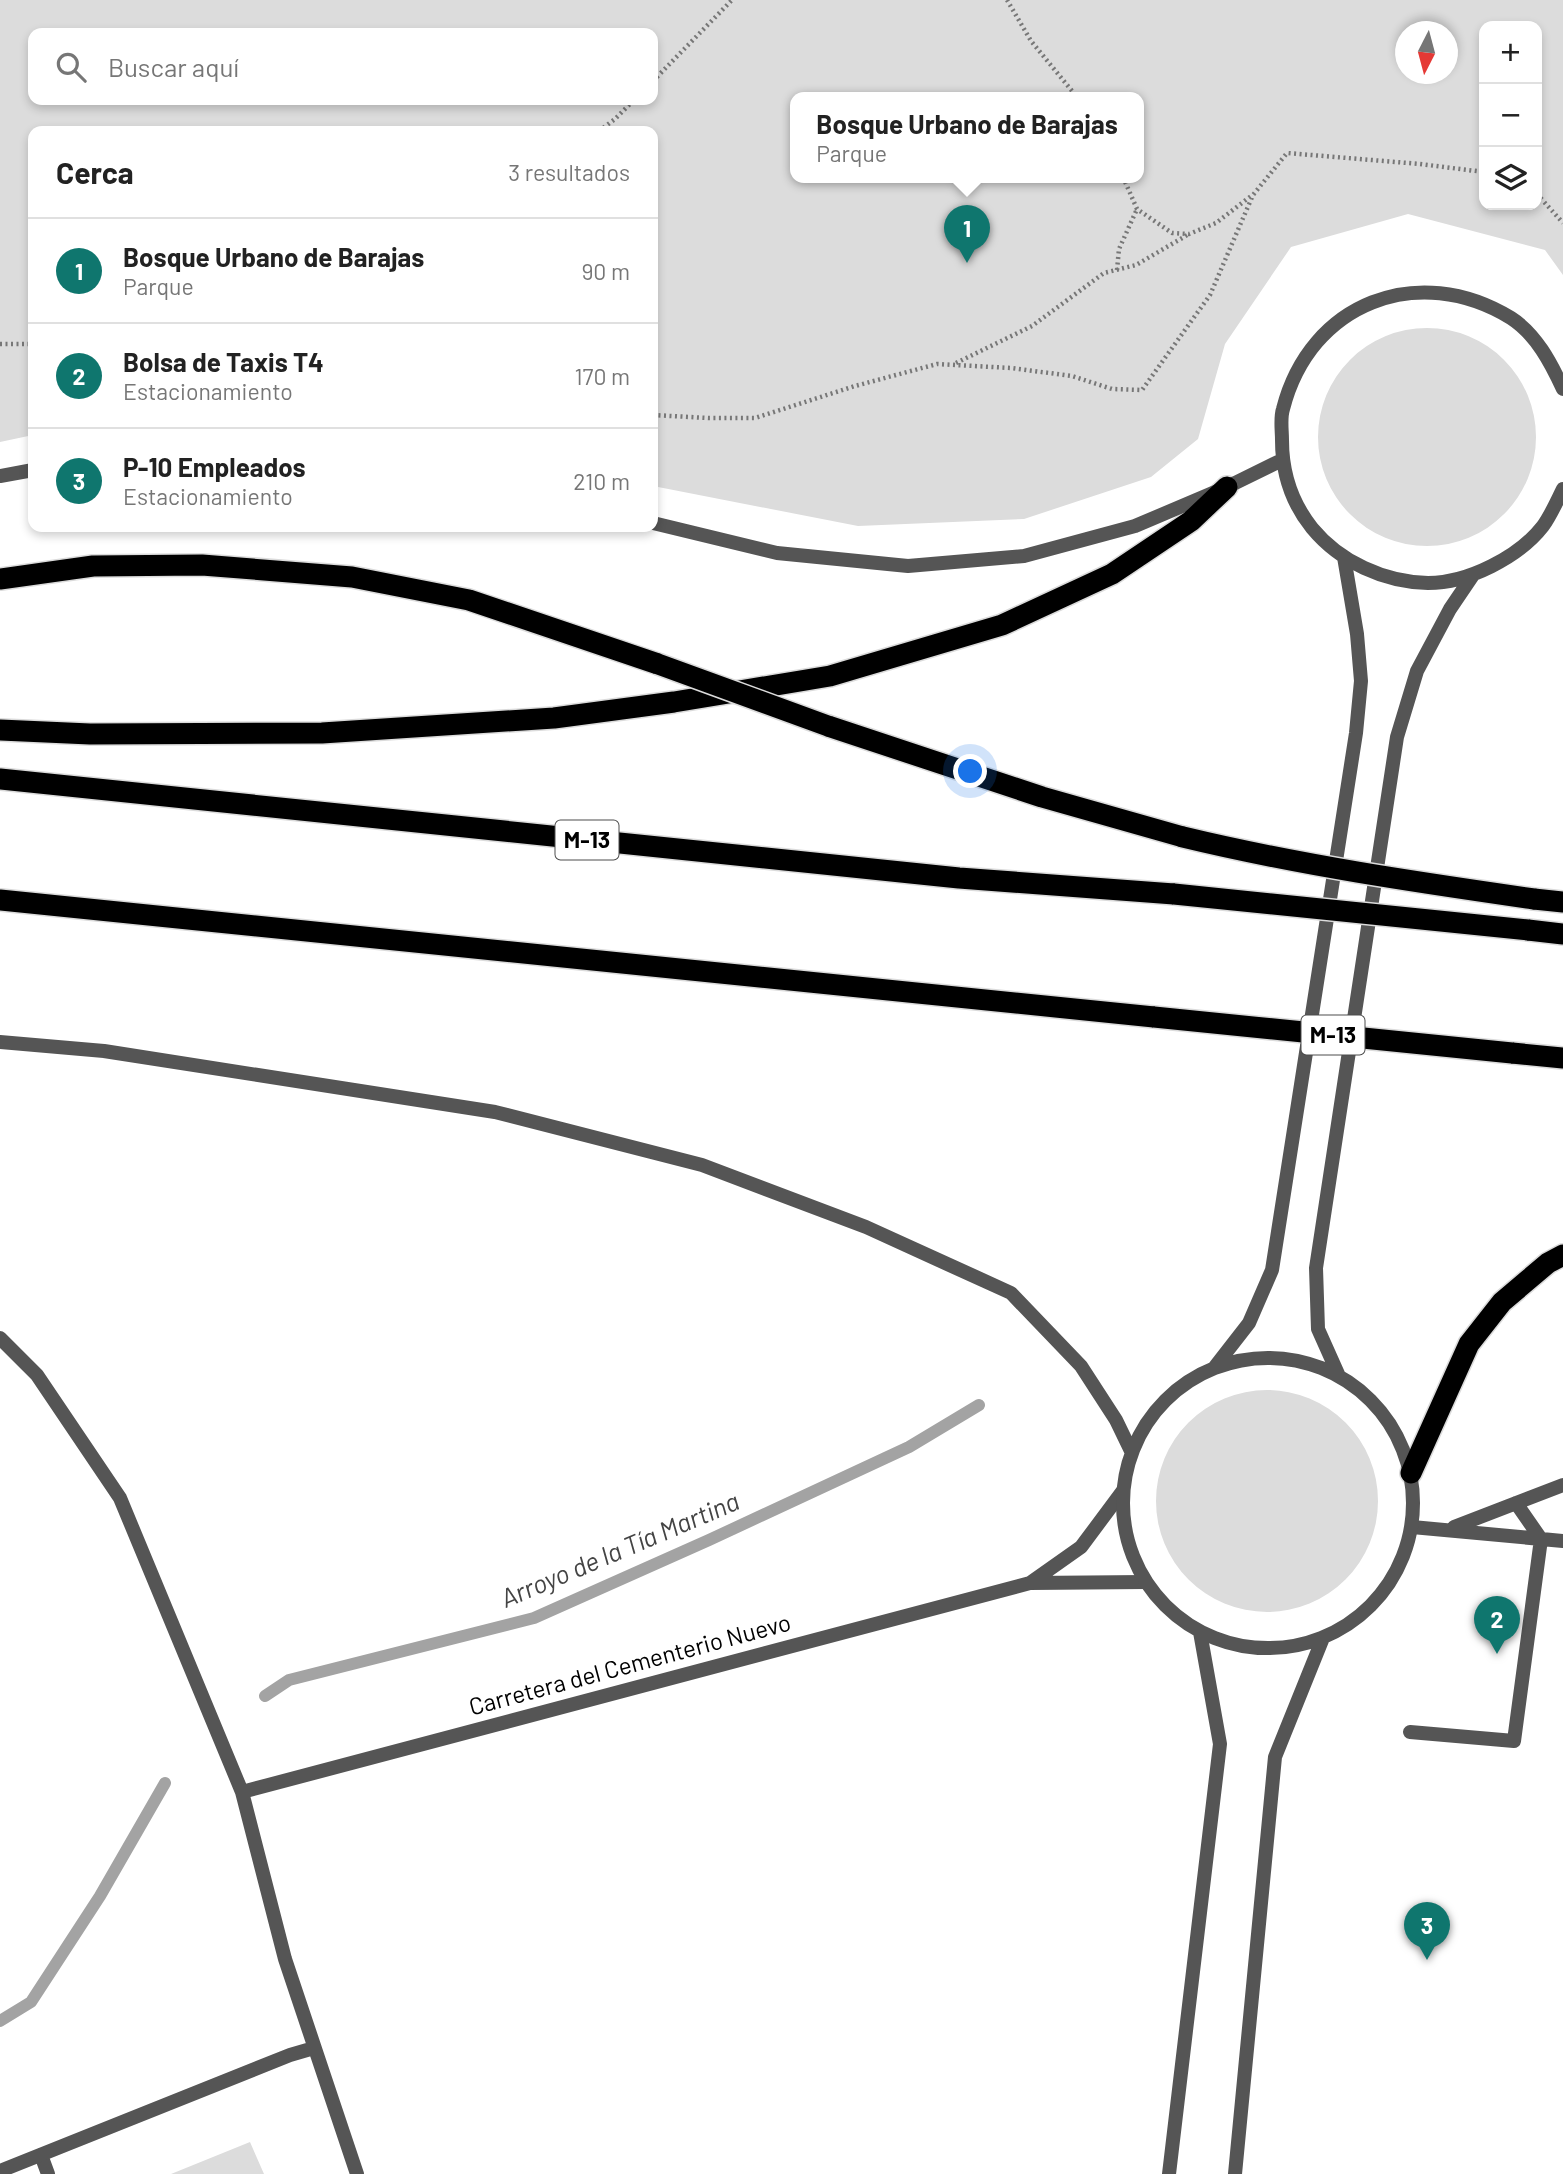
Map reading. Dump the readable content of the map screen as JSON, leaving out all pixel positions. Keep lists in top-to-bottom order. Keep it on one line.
{"streets":{"highway":["M-13"],"street":["Carretera del Cementerio Nuevo"]},"water":["Arroyo de la Tía Martina"],"north":"bottom","page":{"map_buttons":["+","−"],"search":"Buscar aquí","popup":["Bosque Urbano de Barajas","Parque"],"heading":["Cerca","3 resultados"],"pins":["1","2","3"],"list":[{"mark":"1","name":"Bosque Urbano de Barajas","note":"Parque","value":"90 m"},{"mark":"2","name":"Bolsa de Taxis T4","note":"Estacionamiento","value":"170 m"},{"mark":"3","name":"P-10 Empleados","note":"Estacionamiento","value":"210 m"}]}}
